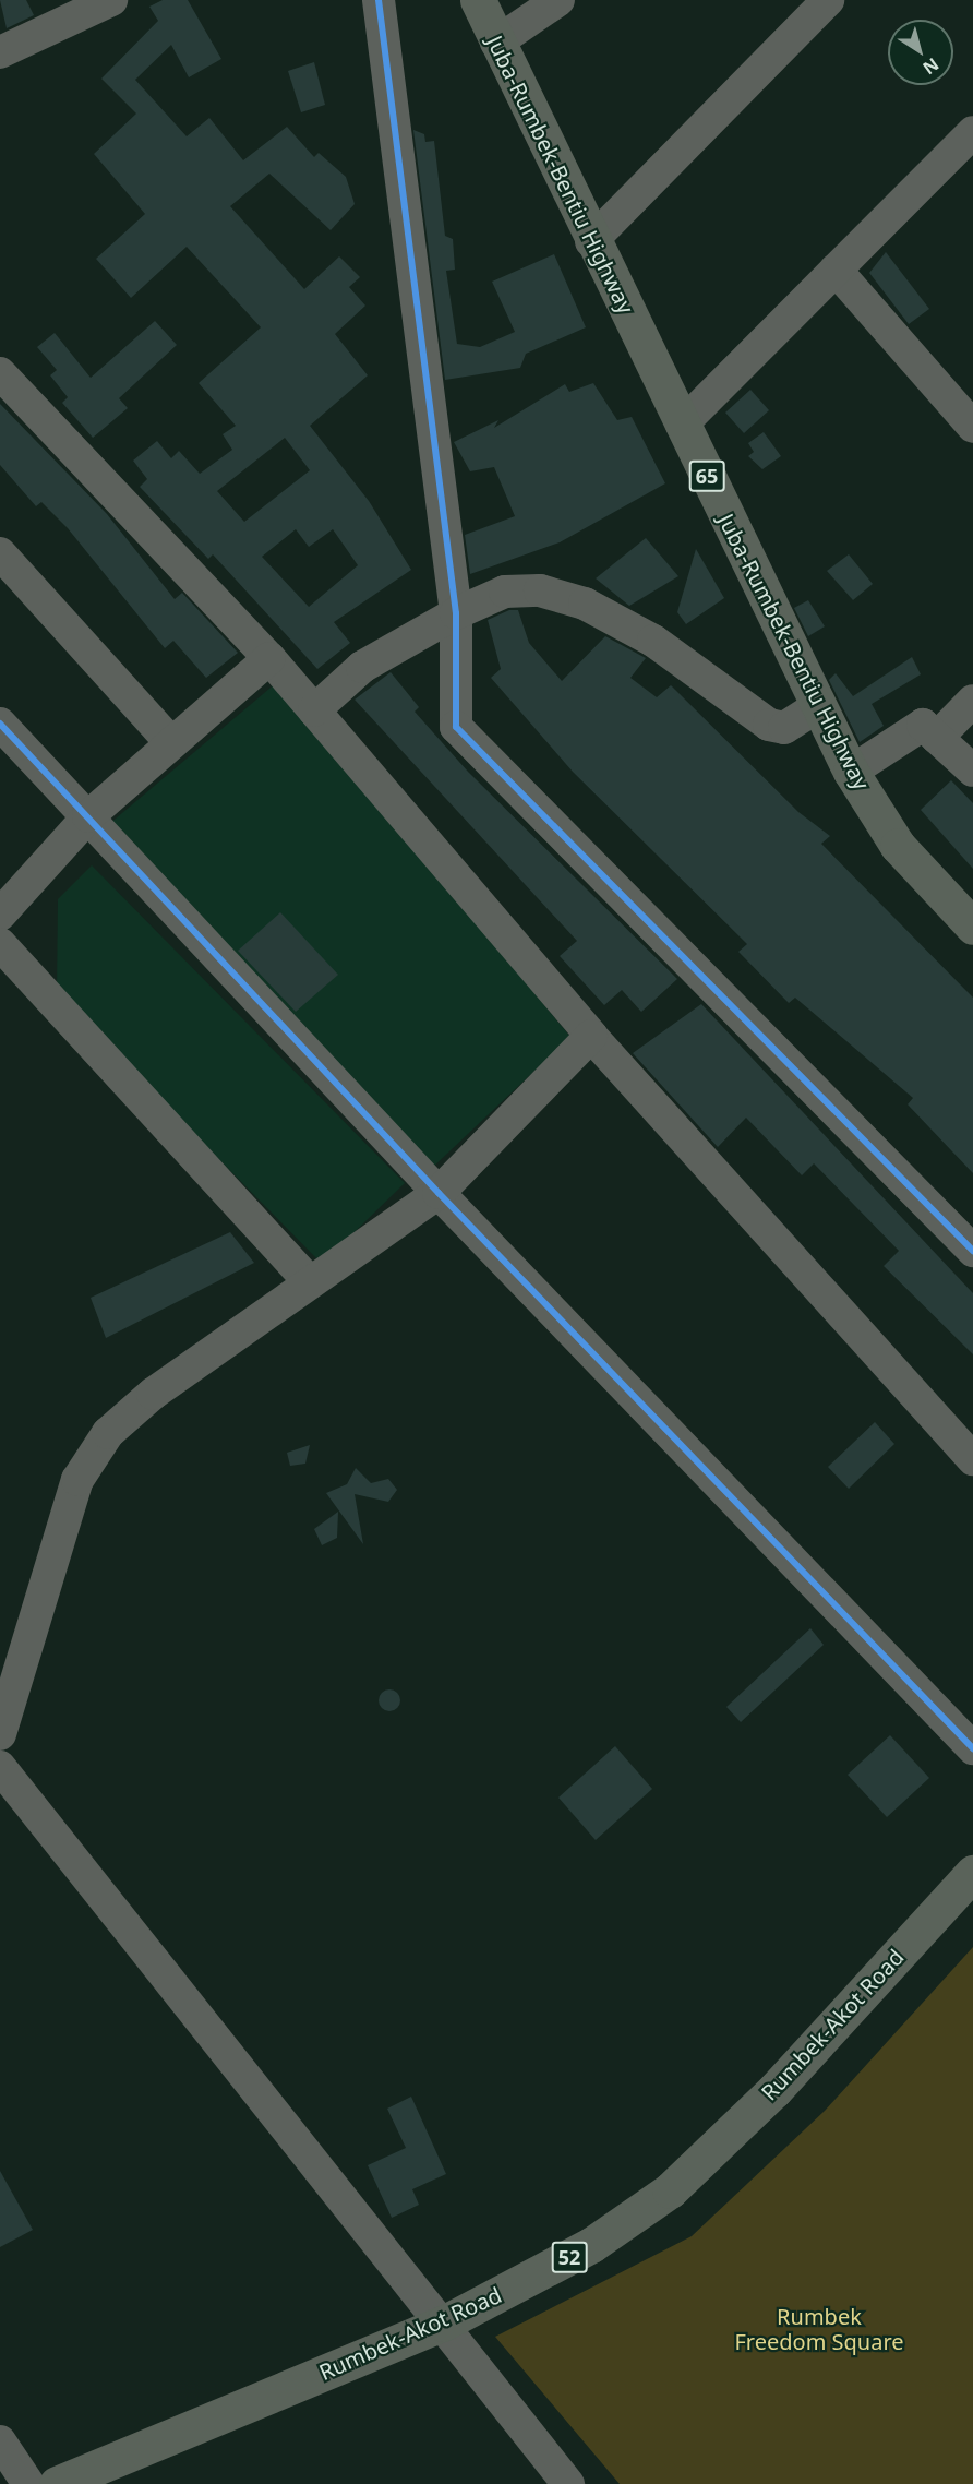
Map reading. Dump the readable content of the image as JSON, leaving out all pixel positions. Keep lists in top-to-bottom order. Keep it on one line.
{"streets":{"main road":["Juba-Rumbek-Bentiu Highway","65","Rumbek-Akot Road","52"]},"parks":["Rumbek Freedom Square"],"north":"bottom right"}
